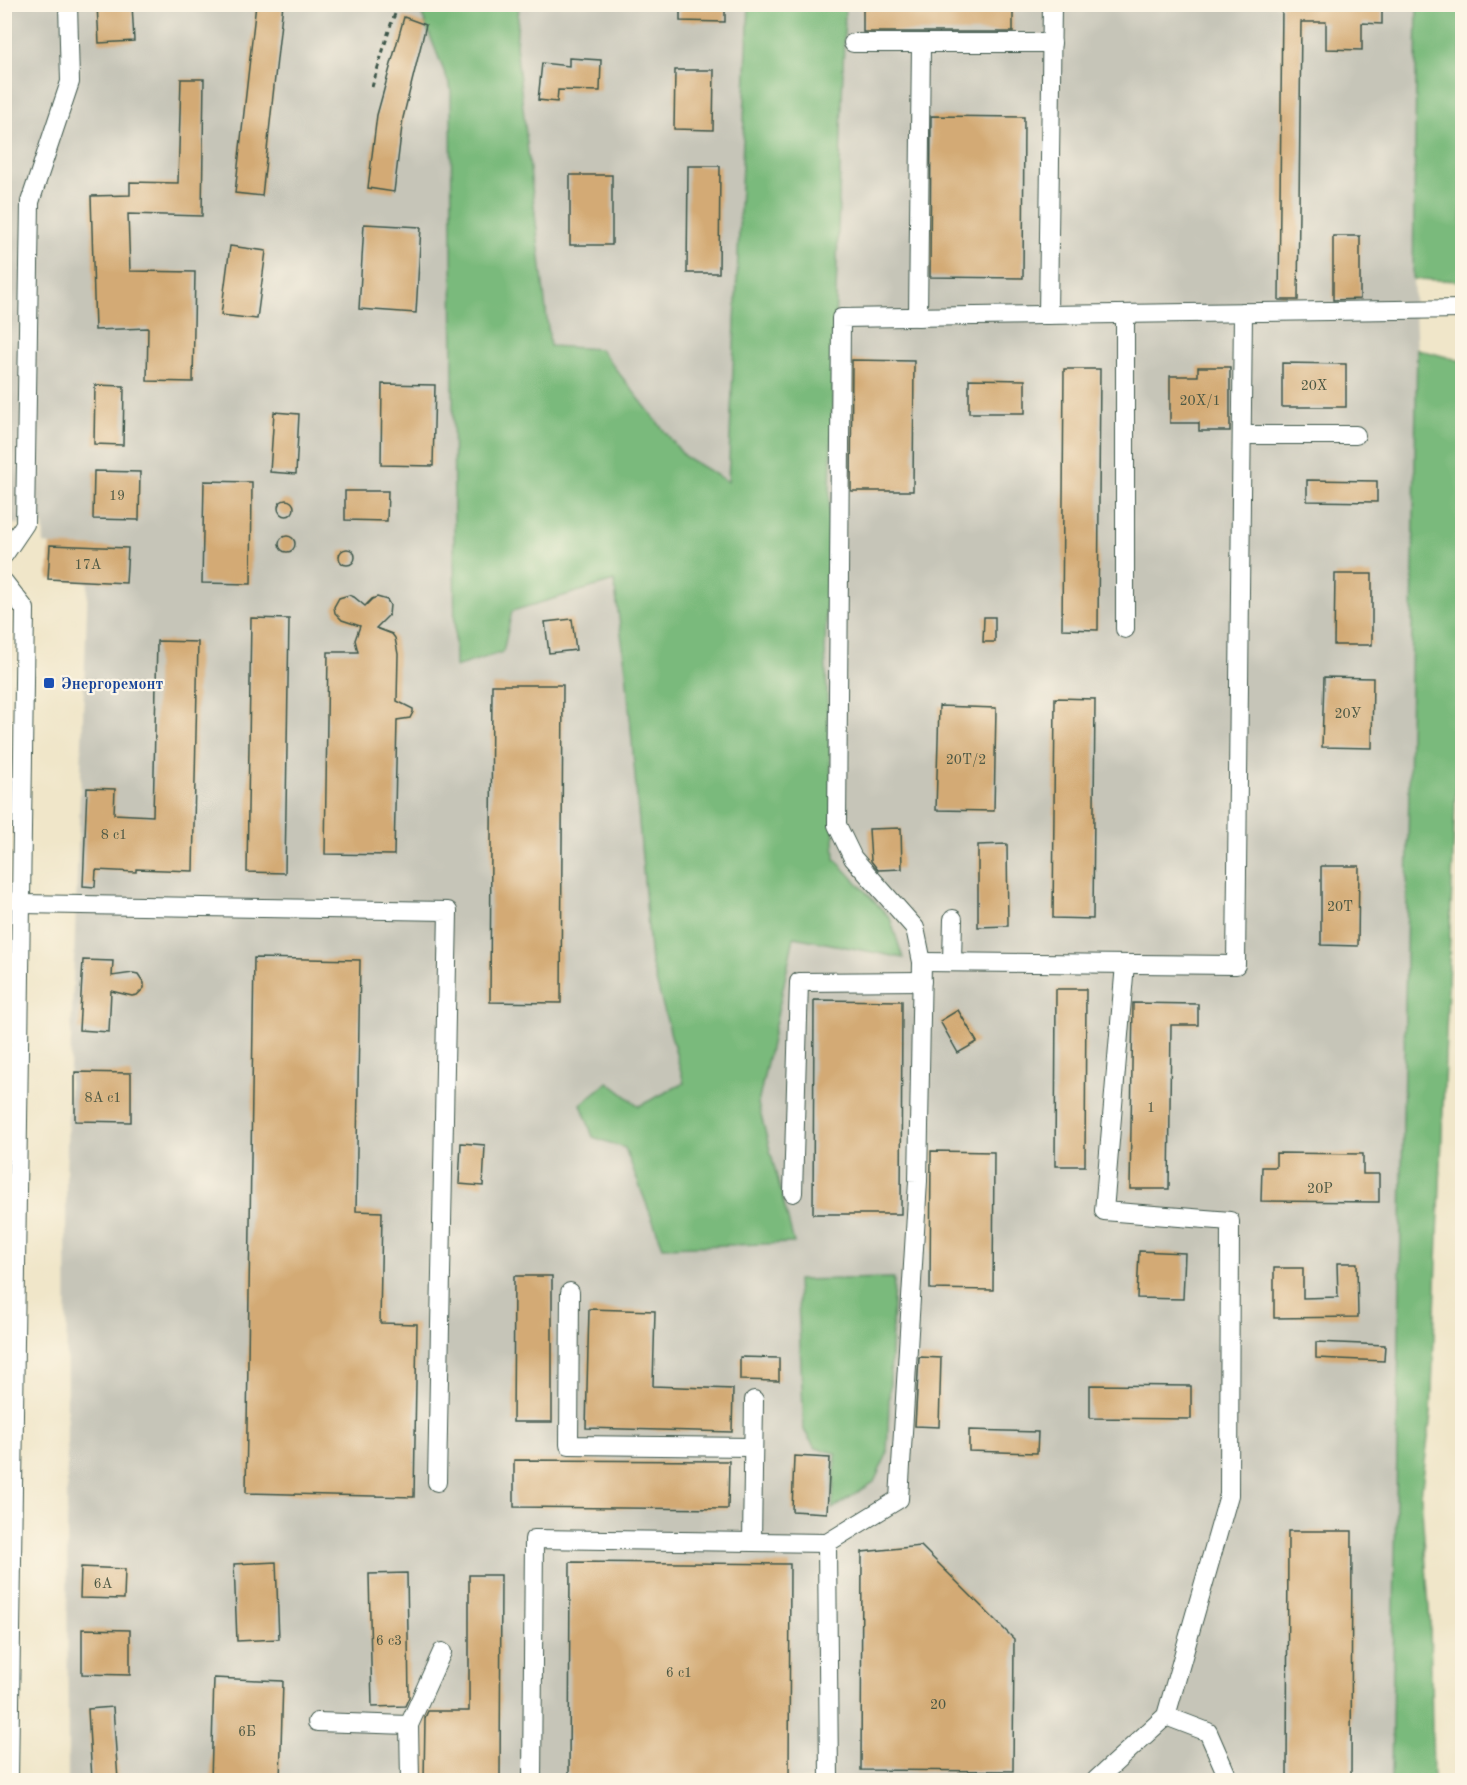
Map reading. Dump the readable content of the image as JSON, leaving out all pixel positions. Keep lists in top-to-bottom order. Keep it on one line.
{"places":{"transit":["Энергоремонт"]},"house_numbers":["20Х","20Х/1","19","17А","20У","20Т/2","8 с1","20Т","8А с1","1","20Р","6А","6 с3","6 с1","20","6Б"]}
